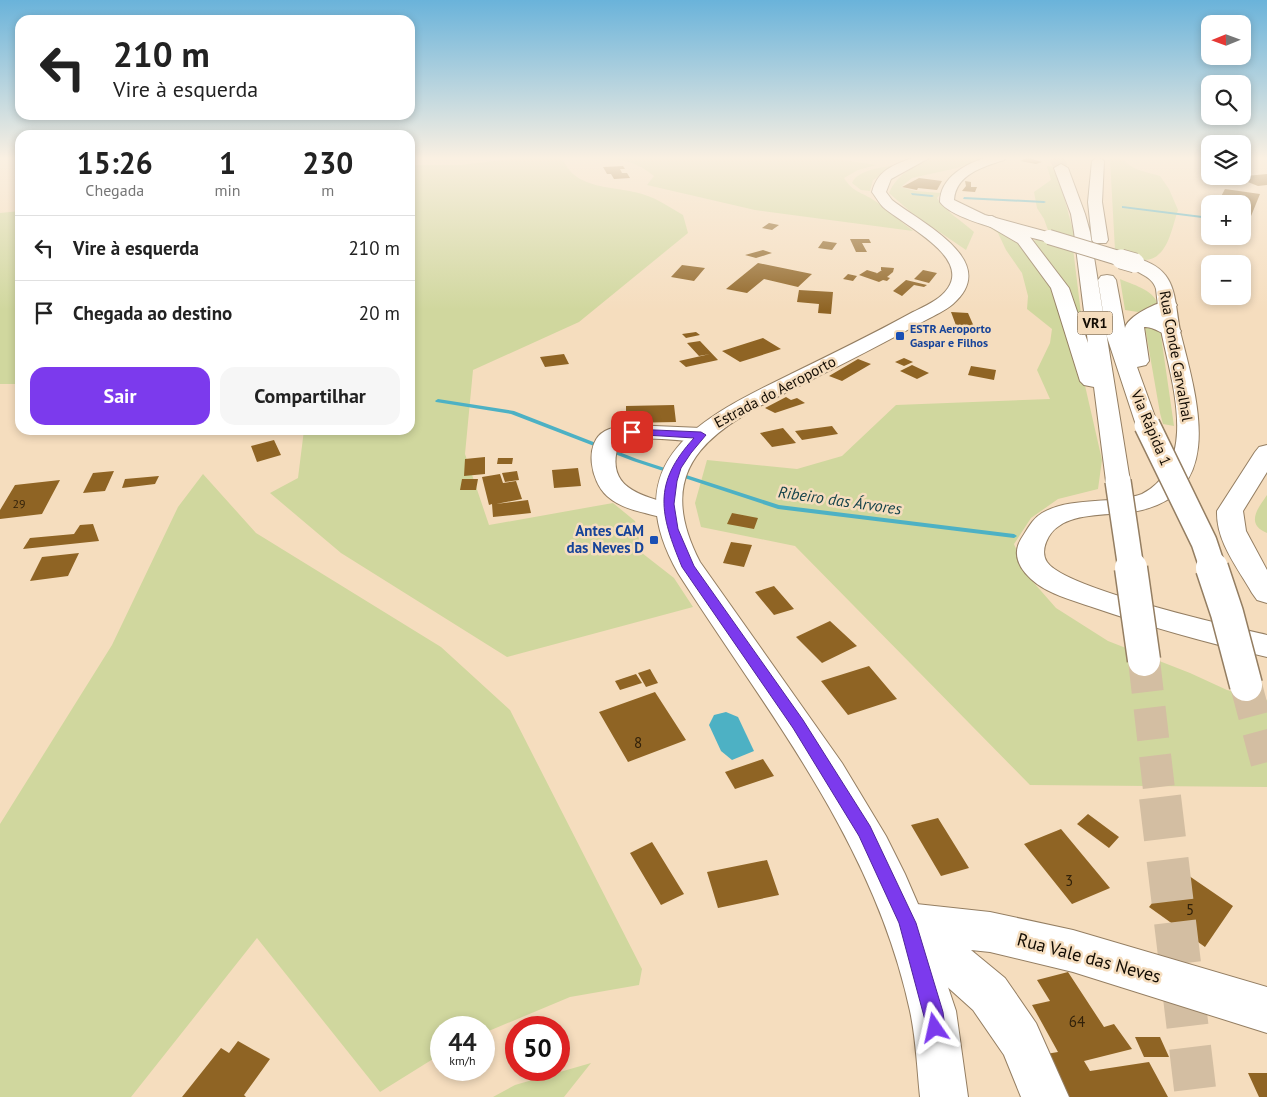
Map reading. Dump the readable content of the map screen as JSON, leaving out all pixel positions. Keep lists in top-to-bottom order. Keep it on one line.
{"streets":{"main road":["VR1","Rua Conde Carvalhal","Estrada do Aeroporto","Via Rápida 1","Rua Vale das Neves"]},"crossings":[["Estrada do Aeroporto","Rua Vale das Neves"]],"water":["Ribeiro das Árvores"],"places":{"transit":["ESTR Aeroporto Gaspar e Filhos","Antes CAM das Neves D"]},"house_numbers":["29","8","3","5","64"],"north":"left","page":{"map_buttons":["+","−"],"turn":["210 m","Vire à esquerda"],"eta":["15:26","Chegada","1","min","230","m"],"list":[{"name":"Vire à esquerda","value":"210 m"},{"name":"Chegada ao destino","value":"20 m"}],"buttons":["Sair","Compartilhar"],"speed":"44 km/h","limit":"50"}}
